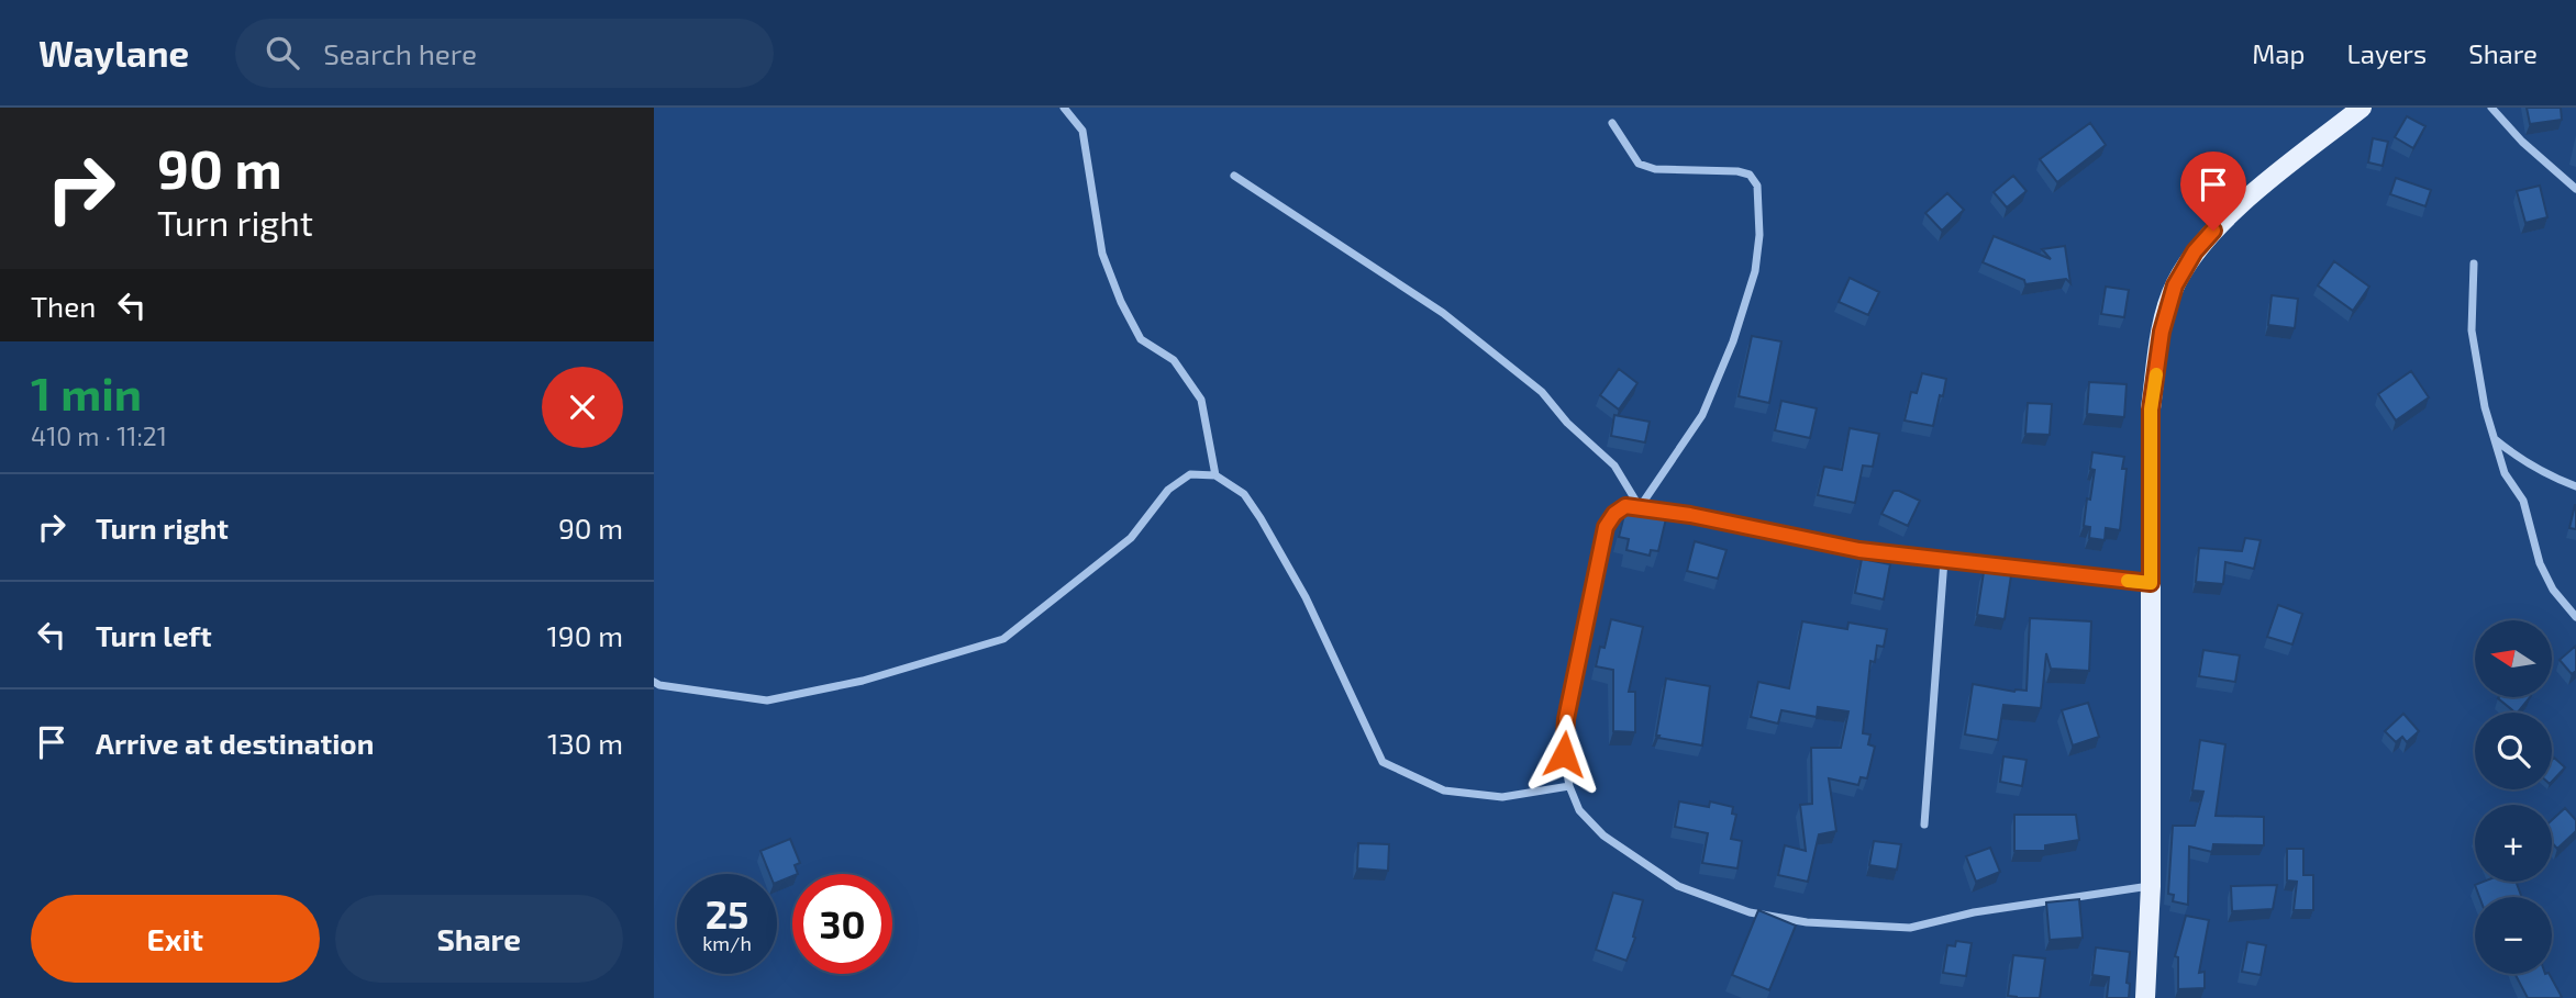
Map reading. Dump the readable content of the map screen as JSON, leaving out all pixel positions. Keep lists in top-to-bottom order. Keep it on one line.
{"north":"left","page":{"header":"Waylane","search":"Search here","nav":["Map","Layers","Share"],"turn":["90 m","Turn right"],"then":"Then","heading":["1 min","410 m · 11:21"],"list":[{"name":"Turn right","value":"90 m"},{"name":"Turn left","value":"190 m"},{"name":"Arrive at destination","value":"130 m"}],"map_buttons":["+","−"],"speed":"25 km/h","limit":"30","buttons":["Exit","Share"]}}
